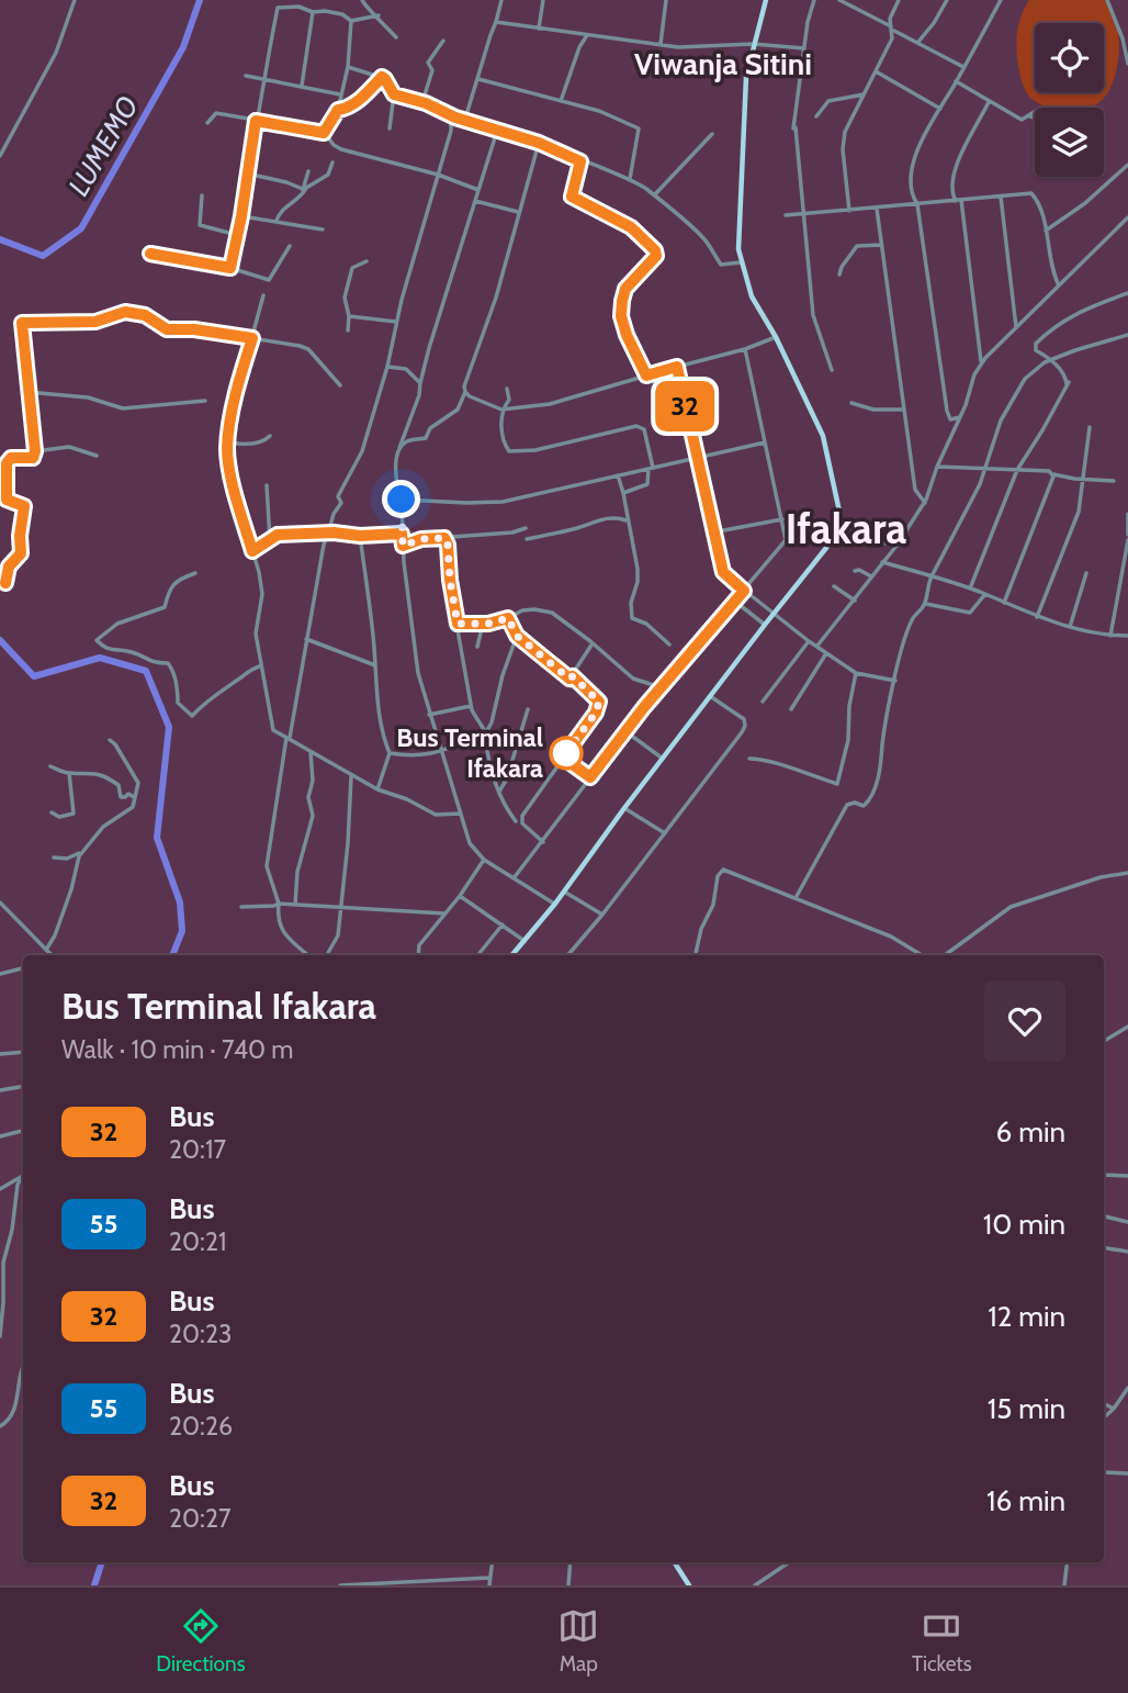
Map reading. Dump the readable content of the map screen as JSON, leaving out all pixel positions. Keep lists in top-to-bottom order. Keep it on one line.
{"districts":["Viwanja Sitini","Ifakara"],"water":["LUMEMO"],"places":["Bus Terminal Ifakara"],"lines":["bus line 32"],"page":{"on_map":"32","heading":["Bus Terminal Ifakara","Walk · 10 min · 740 m"],"list":[{"mark":"32","name":"Bus","note":"20:17","value":"6 min"},{"mark":"55","name":"Bus","note":"20:21","value":"10 min"},{"mark":"32","name":"Bus","note":"20:23","value":"12 min"},{"mark":"55","name":"Bus","note":"20:26","value":"15 min"},{"mark":"32","name":"Bus","note":"20:27","value":"16 min"}],"tabs":["Directions","Map","Tickets"]}}
